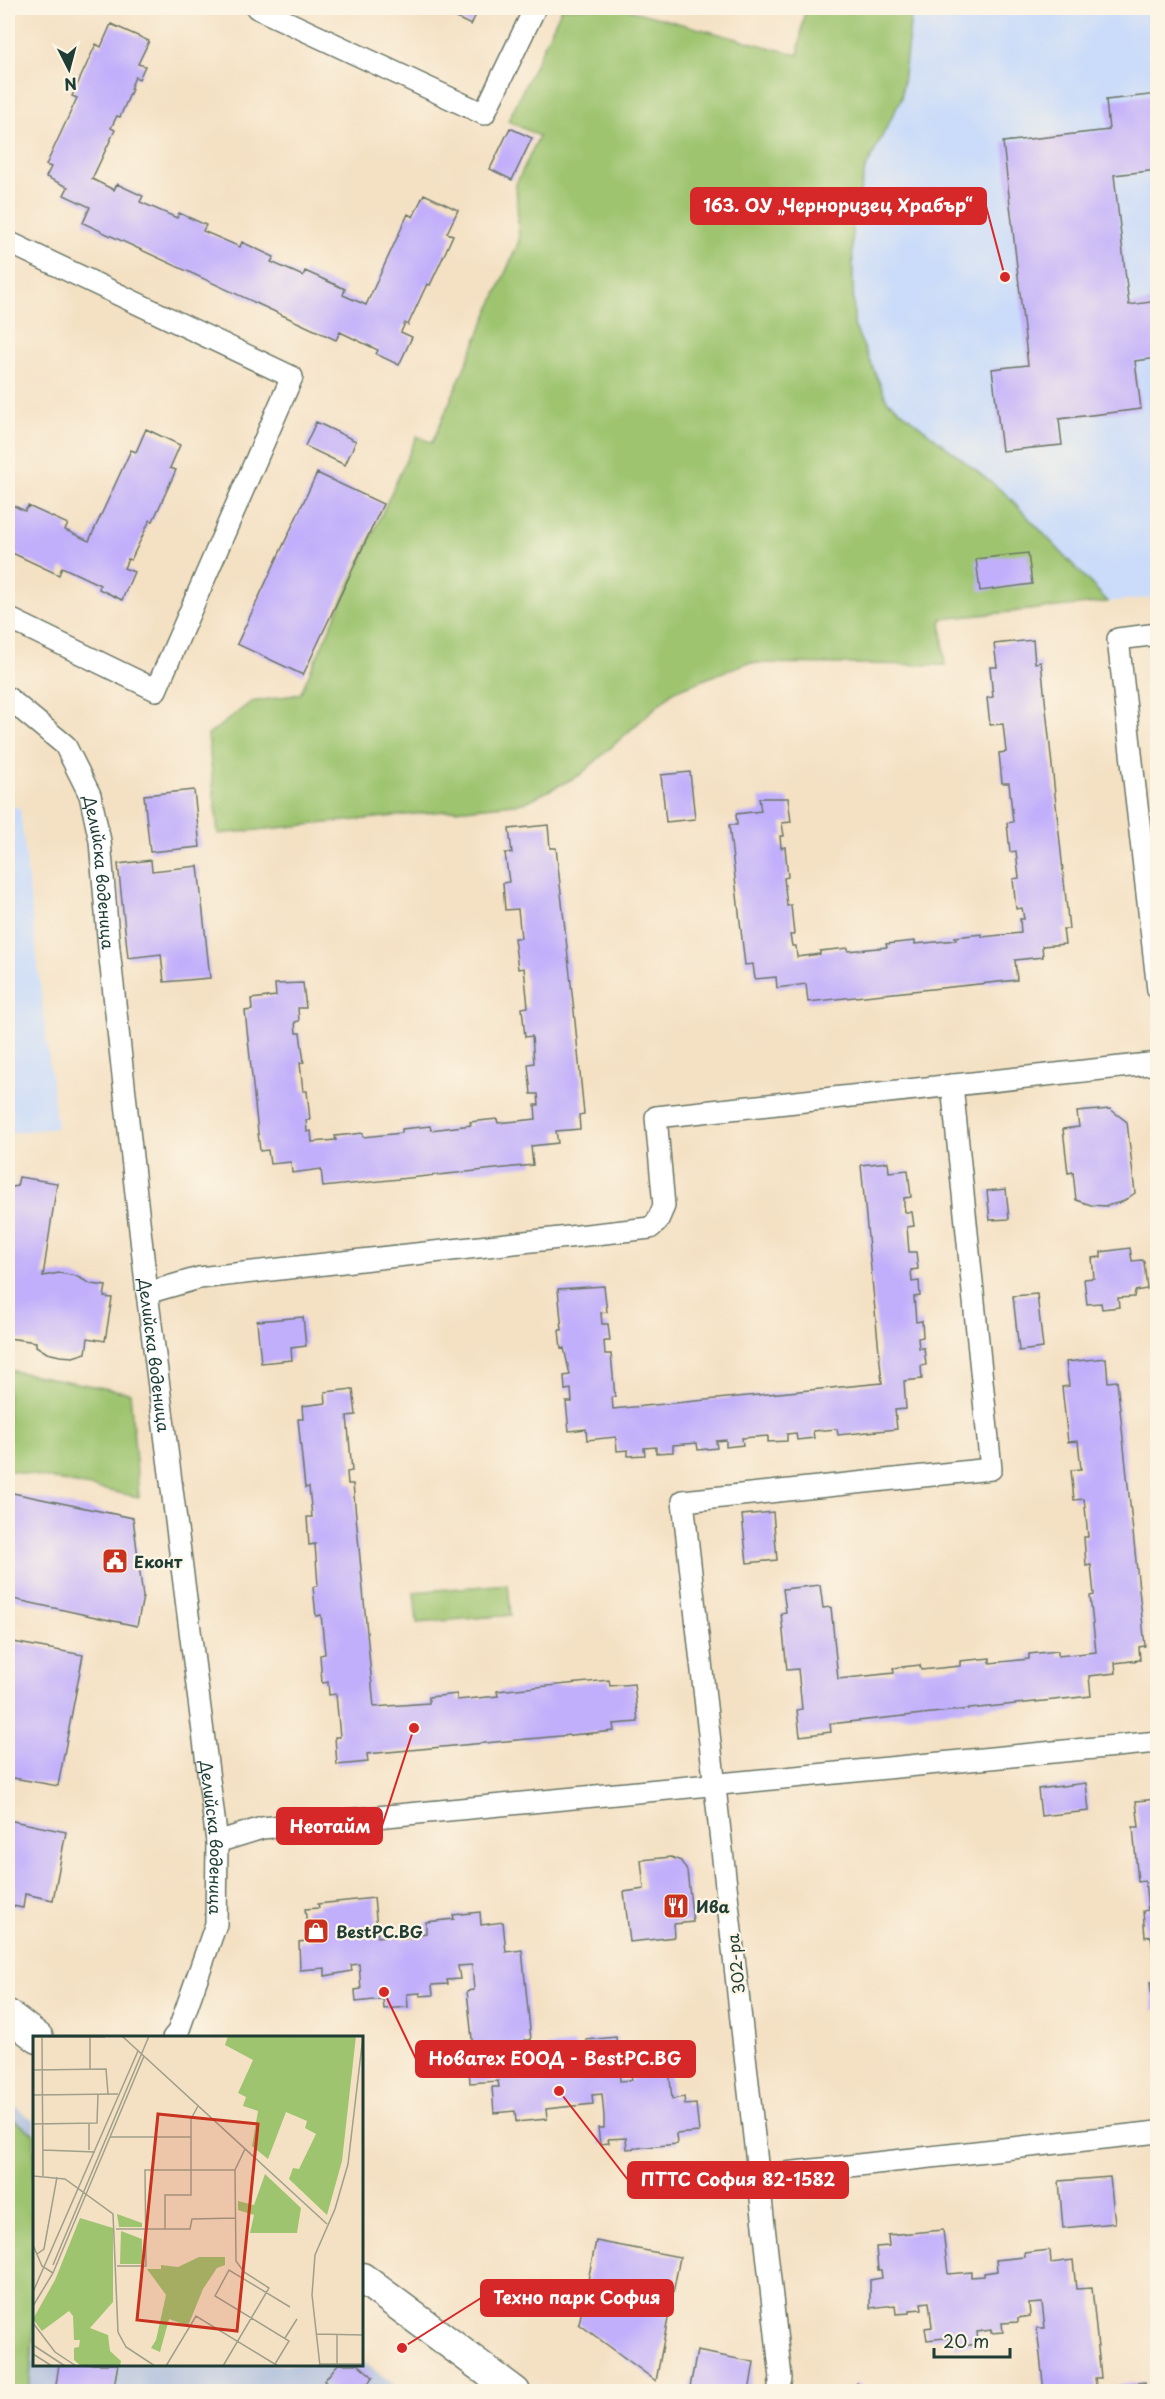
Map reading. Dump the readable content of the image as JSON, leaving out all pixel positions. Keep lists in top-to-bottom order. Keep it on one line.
{"streets":{"street":["Делийска воденица","302-ра"]},"places":{"other":["163. ОУ „Черноризец Храбър“","Неотайм","Новатех ЕООД - BestPC.BG","ПТТС София 82-1582","Техно парк София"],"public building":["Еконт"],"restaurant":["Ива"],"shop":["BestPC.BG"]},"scale_bar":"20 m","north":"bottom"}
